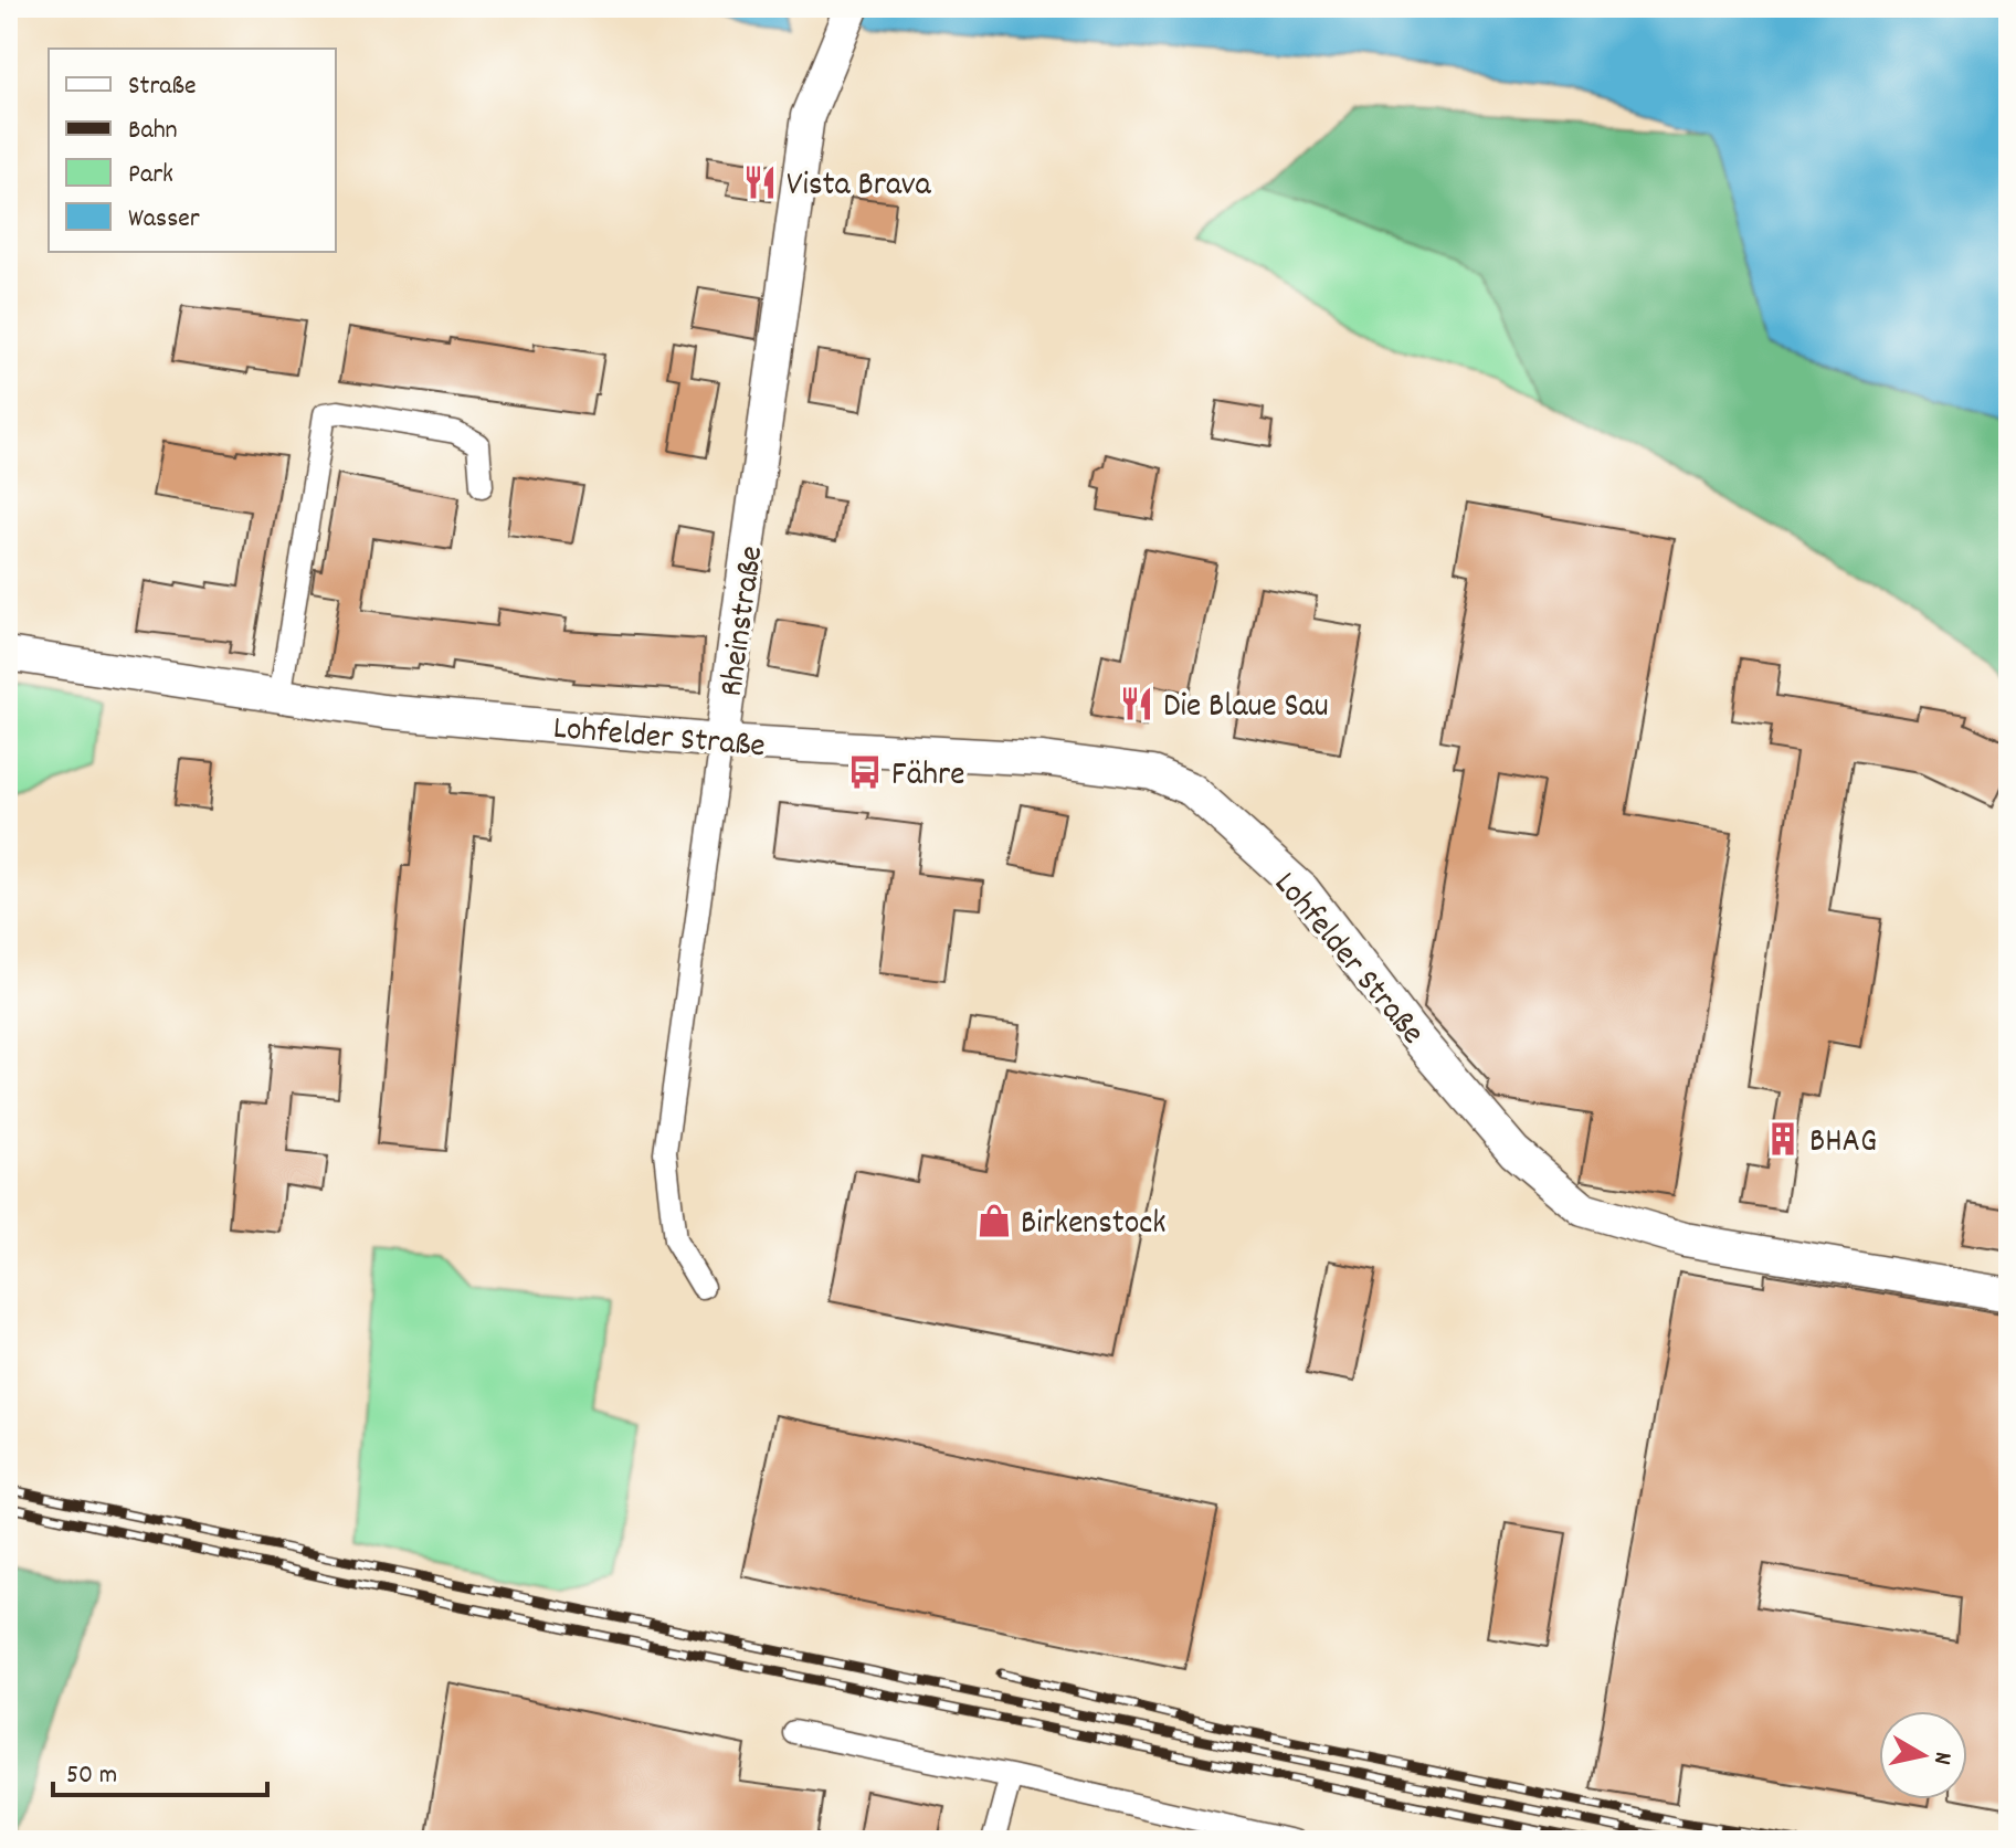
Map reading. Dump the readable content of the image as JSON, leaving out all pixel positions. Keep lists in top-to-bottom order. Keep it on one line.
{"streets":{"street":["Rheinstraße","Lohfelder Straße"]},"crossings":[["Rheinstraße","Lohfelder Straße"]],"places":{"restaurant":["Vista Brava","Die Blaue Sau"],"bus stop":["Fähre"],"building":["BHAG"],"shop":["Birkenstock"]},"legend":["Straße","Bahn","Park","Wasser"],"scale_bar":"50 m","north":"right"}
